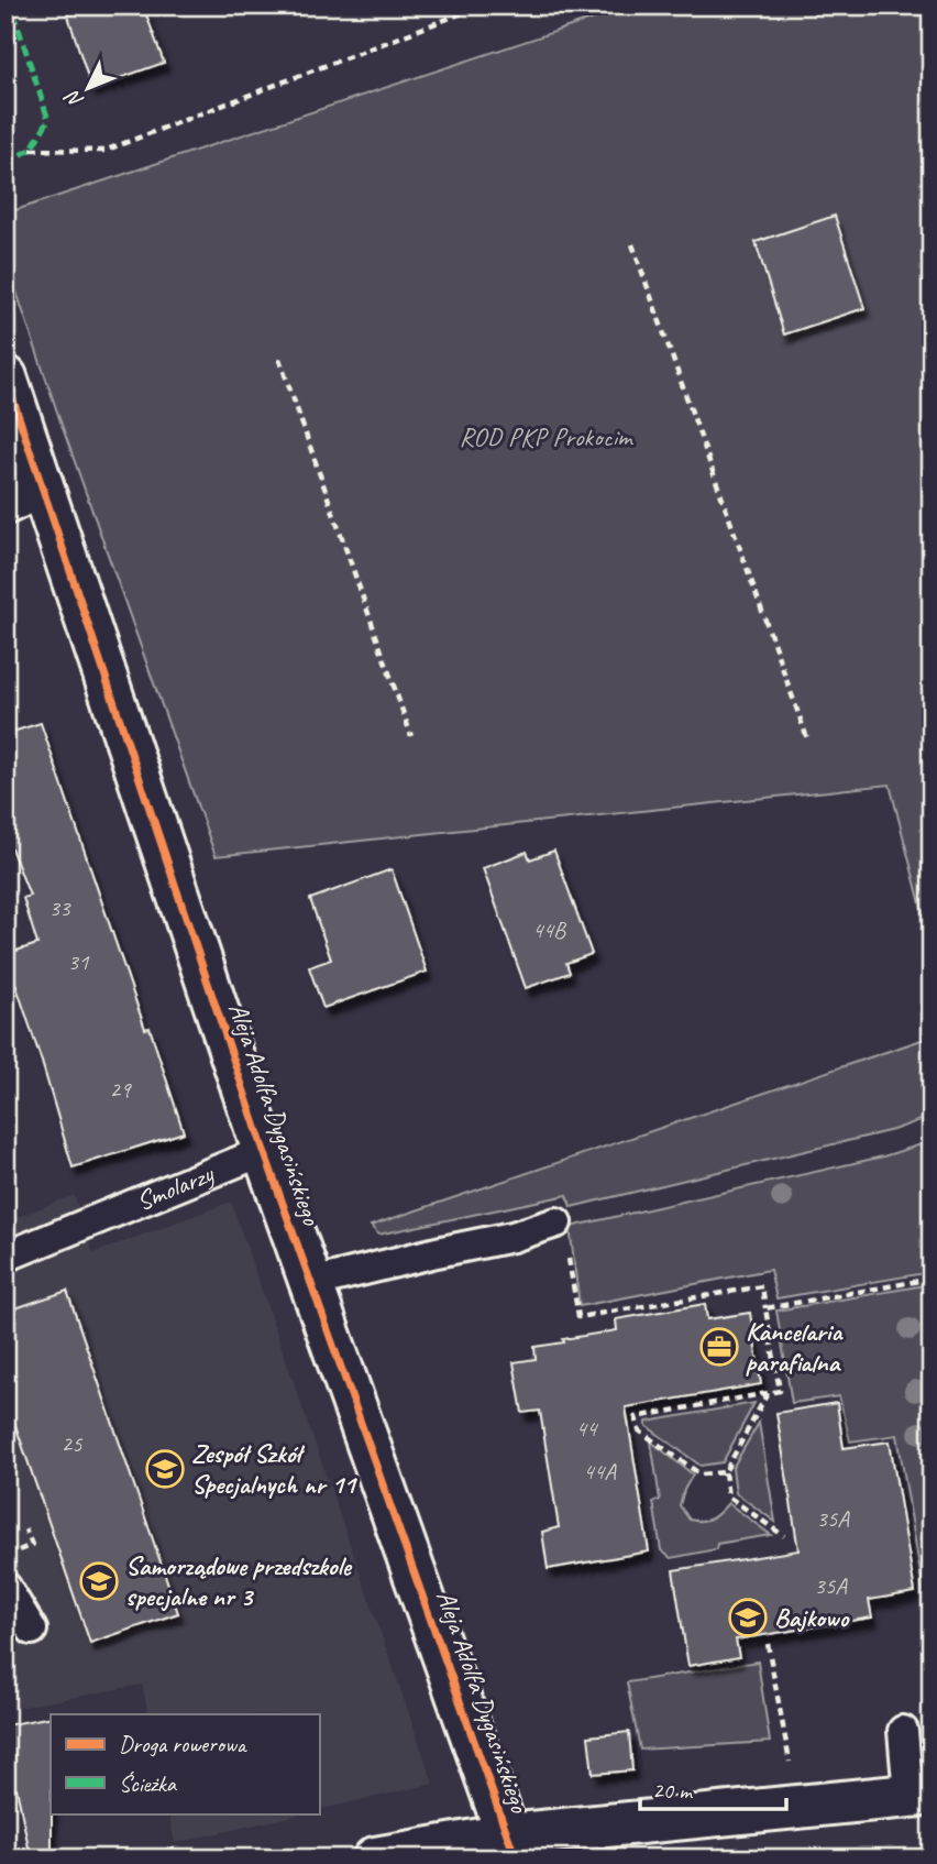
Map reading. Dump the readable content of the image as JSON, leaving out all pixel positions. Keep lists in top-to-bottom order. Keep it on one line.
{"streets":{"street":["Aleja Adolfa Dygasińskiego"],"lane":["Smolarzy"]},"crossings":[["Aleja Adolfa Dygasińskiego","Smolarzy"]],"parks":["ROD PKP Prokocim"],"places":{"office":["Kancelaria parafialna"],"school or university":["Zespół Szkół Specjalnych nr 11","Samorządowe przedszkole specjalne nr 3","Bajkowo"]},"house_numbers":["33","44B","31","29","44","25","44A","35A","35A"],"legend":["Droga rowerowa","Ścieżka"],"scale_bar":"20 m","north":"bottom left"}
